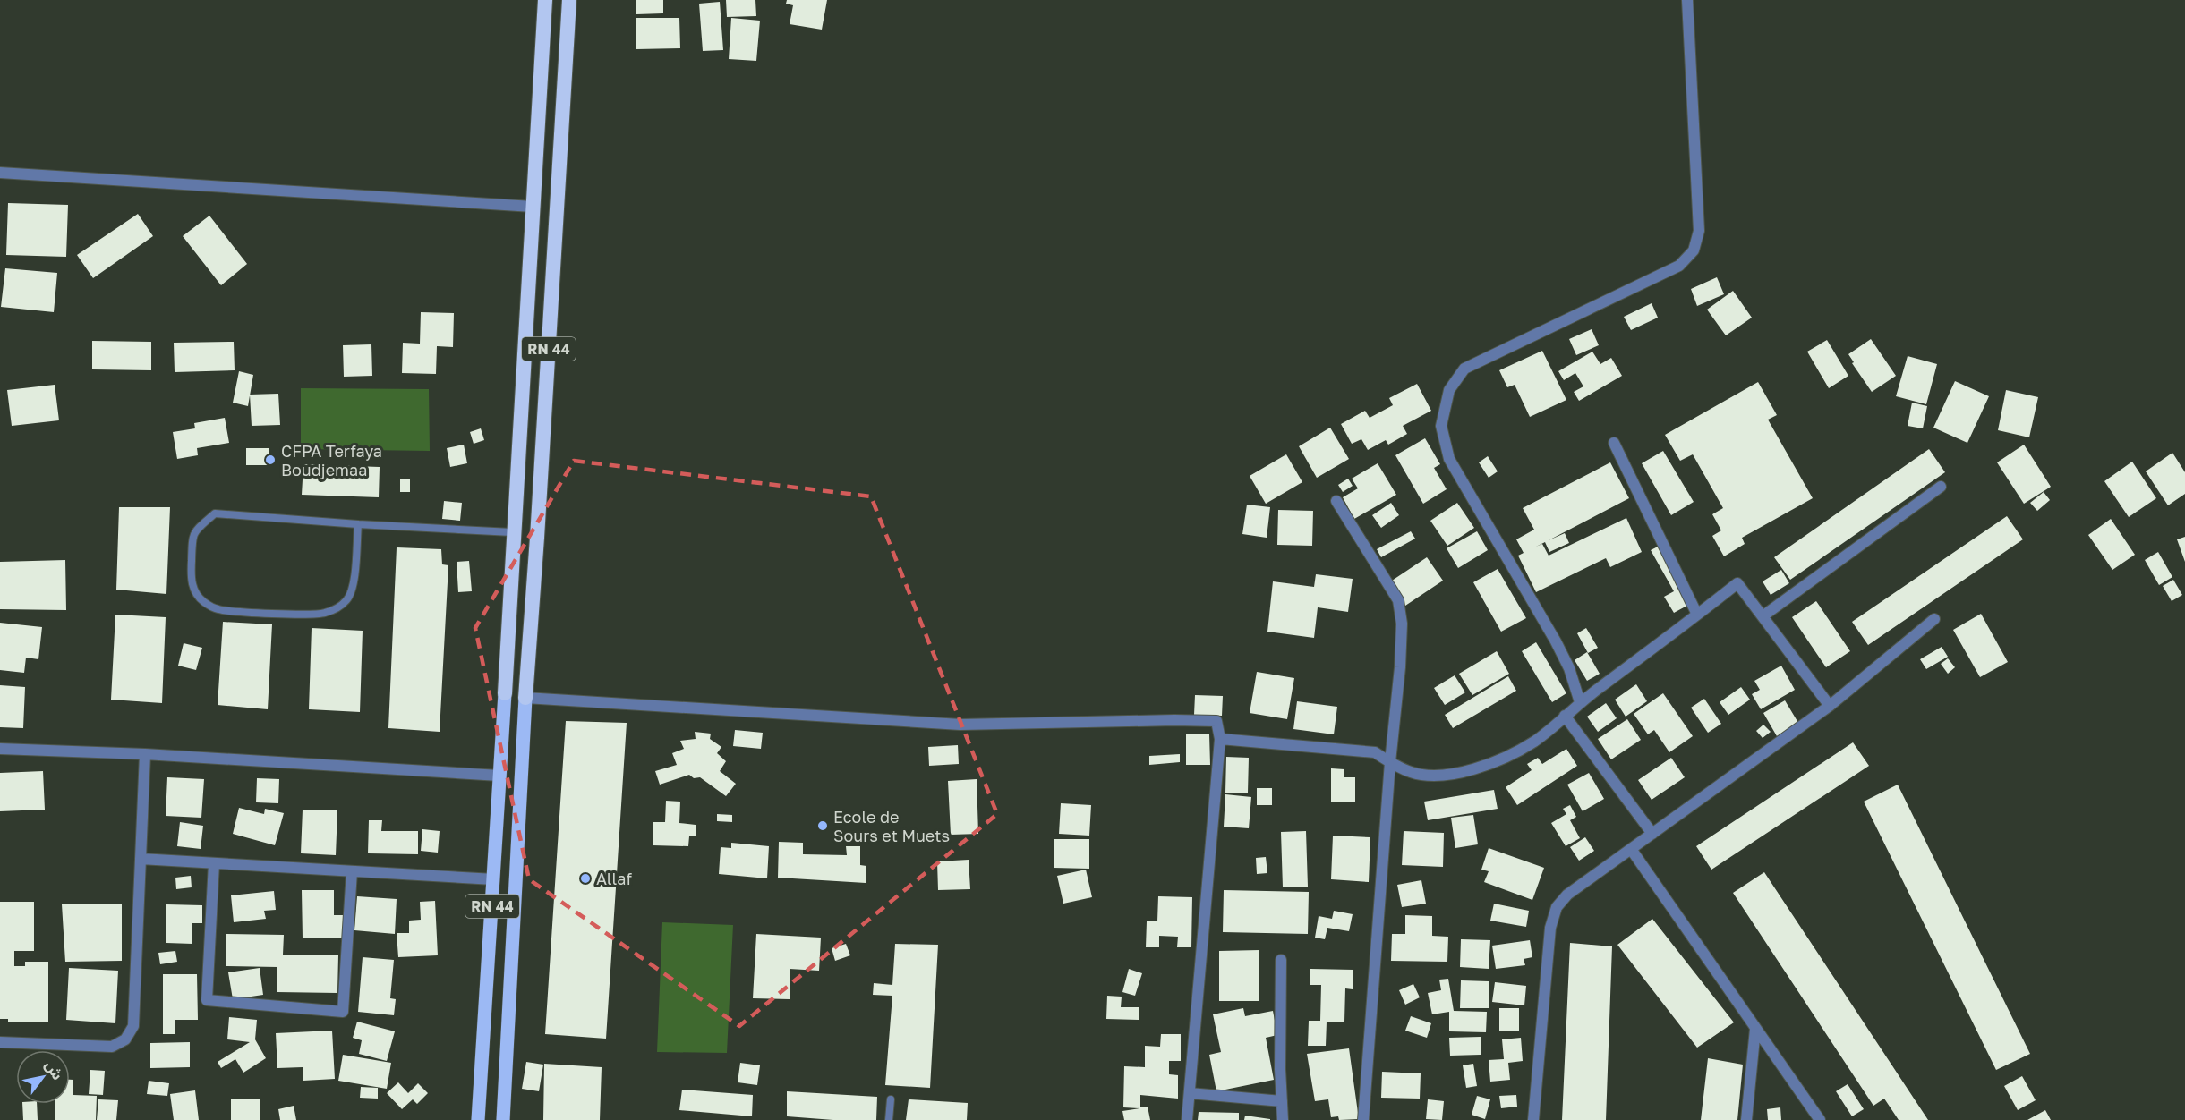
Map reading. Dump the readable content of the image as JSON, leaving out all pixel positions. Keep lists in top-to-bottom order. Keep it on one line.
{"streets":{"highway":["RN 44"]},"places":["CFPA Terfaya Boudjemaa","Ecole de Sours et Muets","Allaf"],"north":"top right"}
